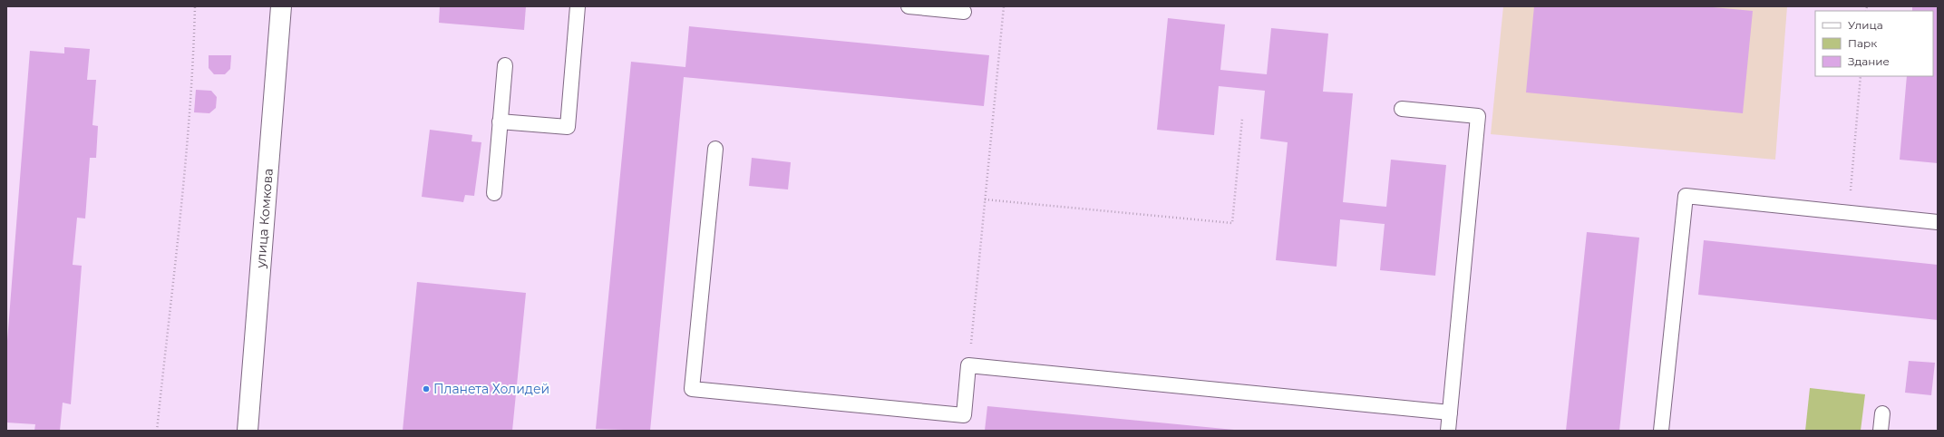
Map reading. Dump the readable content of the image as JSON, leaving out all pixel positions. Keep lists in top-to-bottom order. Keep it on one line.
{"streets":{"street":["улица Комкова"]},"places":["Планета Холидей"],"legend":["Улица","Парк","Здание"]}
